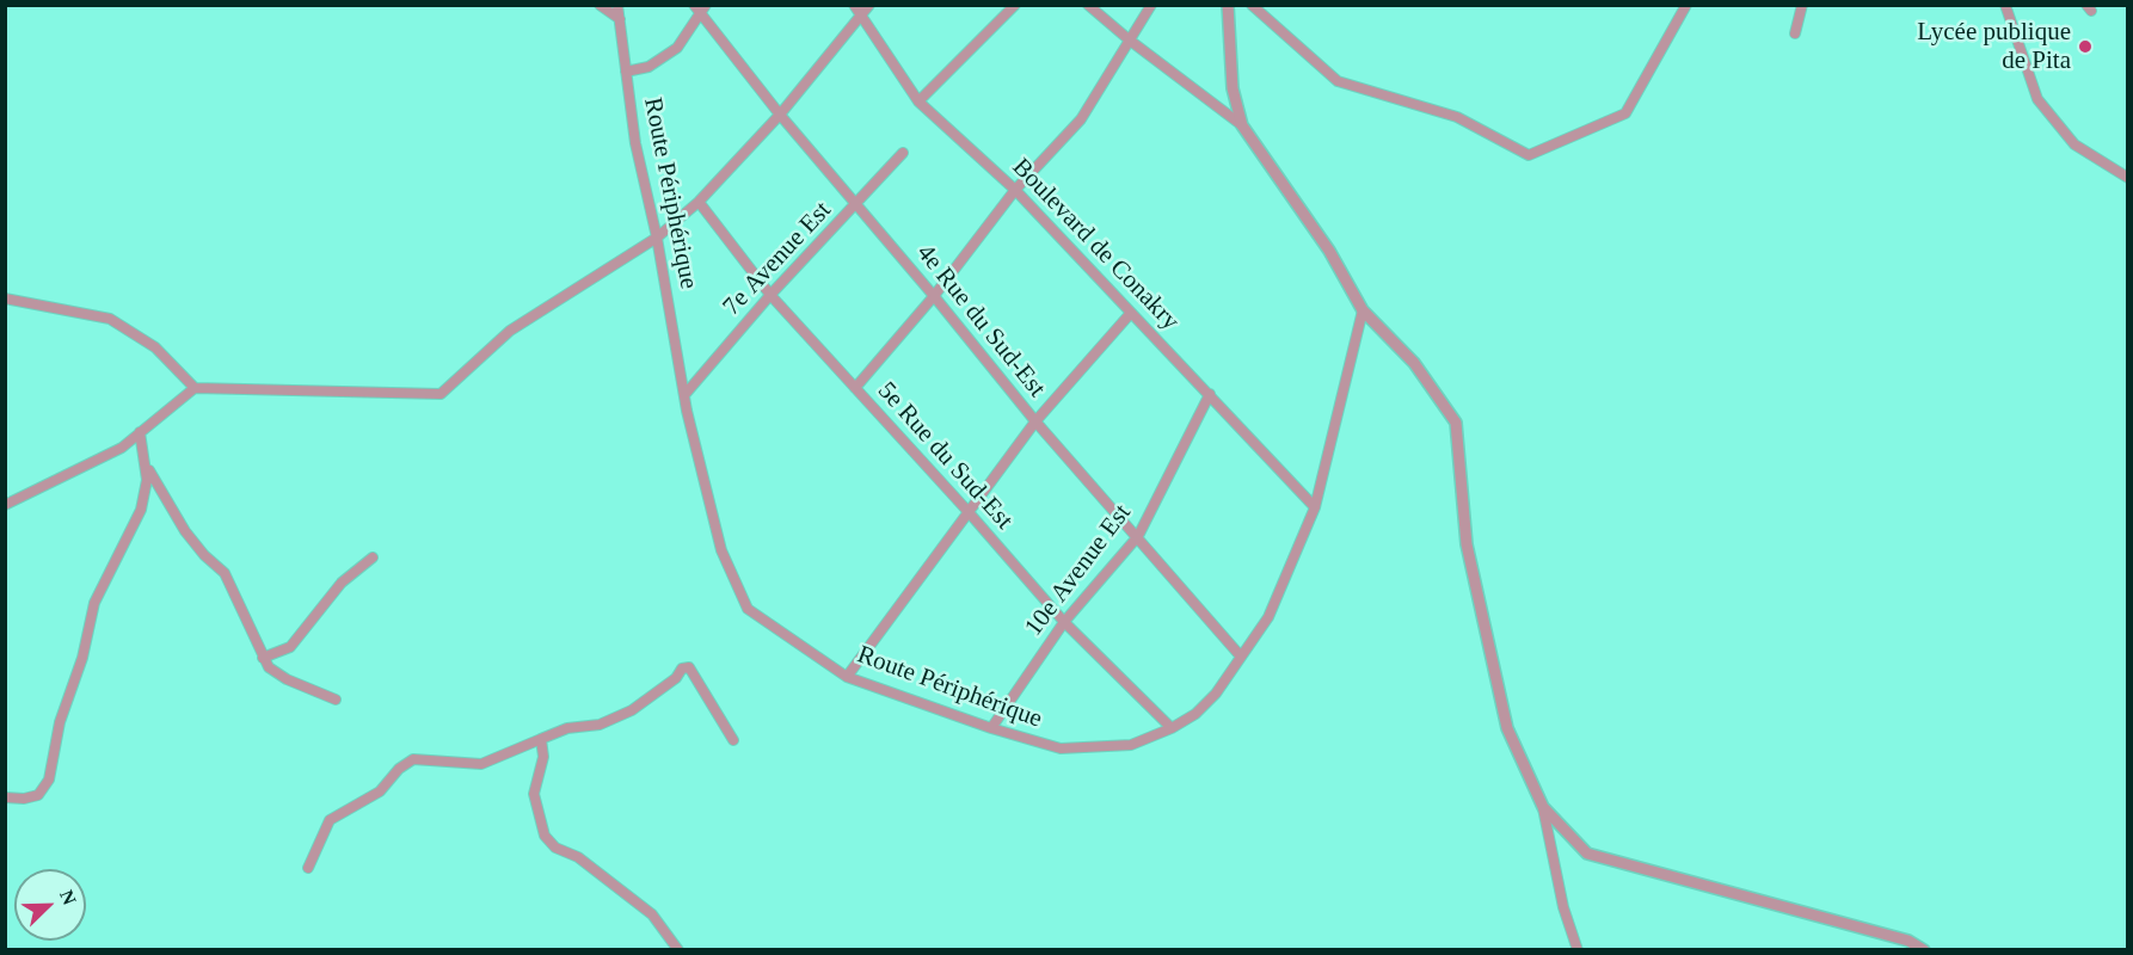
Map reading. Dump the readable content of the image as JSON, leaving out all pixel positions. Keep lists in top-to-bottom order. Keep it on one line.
{"streets":{"street":["Route Périphérique","Boulevard de Conakry","7e Avenue Est","4e Rue du Sud-Est","5e Rue du Sud-Est","10e Avenue Est"]},"crossings":[["Route Périphérique","Boulevard de Conakry"],["Route Périphérique","7e Avenue Est"],["Route Périphérique","4e Rue du Sud-Est"],["Route Périphérique","5e Rue du Sud-Est"],["Route Périphérique","10e Avenue Est"],["Boulevard de Conakry","10e Avenue Est"],["7e Avenue Est","4e Rue du Sud-Est"],["7e Avenue Est","5e Rue du Sud-Est"],["4e Rue du Sud-Est","10e Avenue Est"],["5e Rue du Sud-Est","10e Avenue Est"]],"places":["Lycée publique de Pita"],"north":"top right"}
